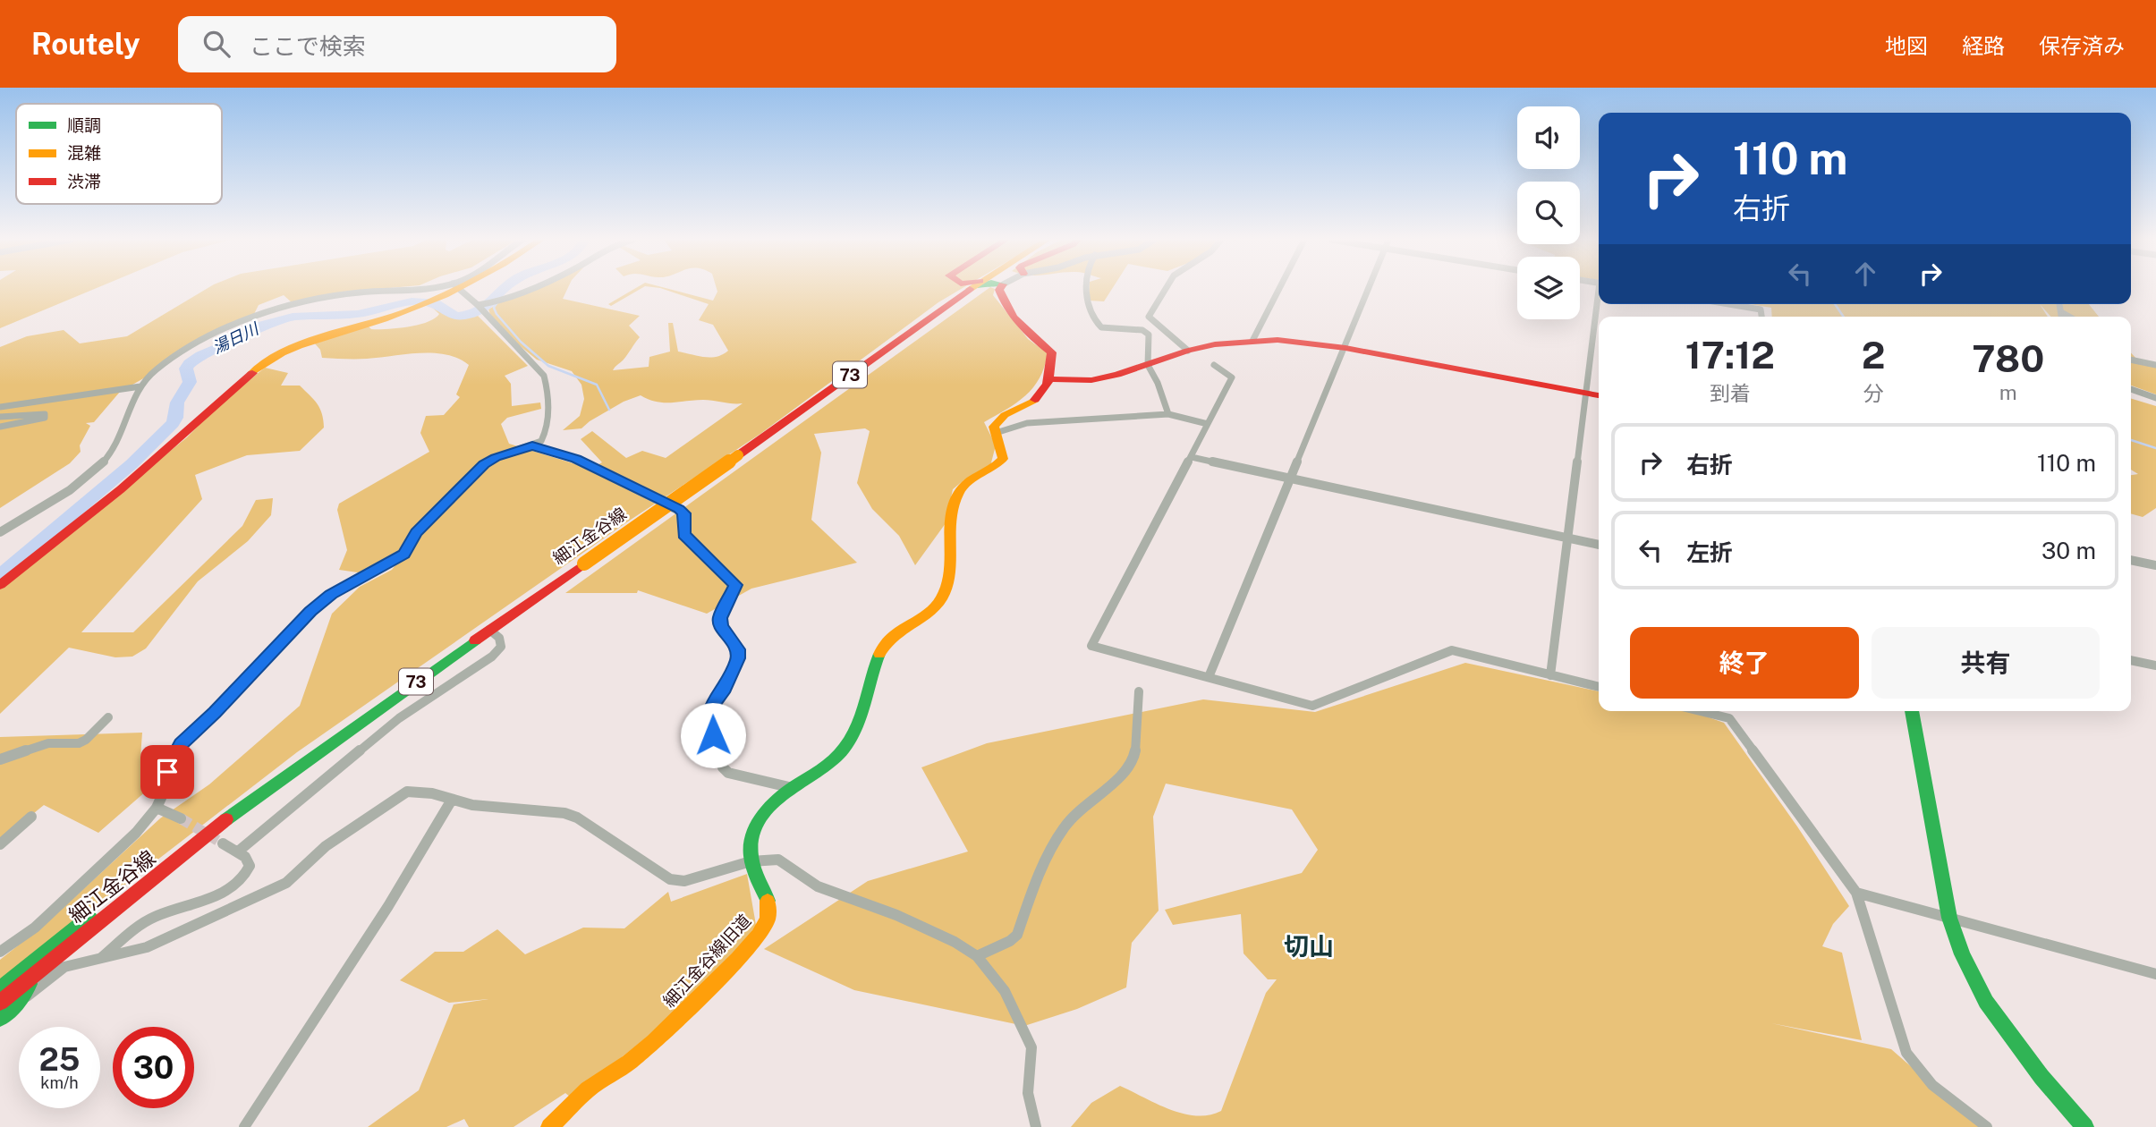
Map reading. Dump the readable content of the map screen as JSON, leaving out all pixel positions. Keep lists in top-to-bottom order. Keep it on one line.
{"streets":{"street":["73","細江金谷線","細江金谷線旧道"]},"crossings":[["73","細江金谷線"]],"districts":["切山"],"water":["湯日川"],"legend":["順調","混雑","渋滞"],"page":{"header":"Routely","search":"ここで検索","nav":["地図","経路","保存済み"],"turn":["110 m","右折"],"eta":["17:12","到着","2","分","780","m"],"list":[{"name":"右折","value":"110 m"},{"name":"左折","value":"30 m"}],"buttons":["終了","共有"],"speed":"25 km/h","limit":"30"}}
